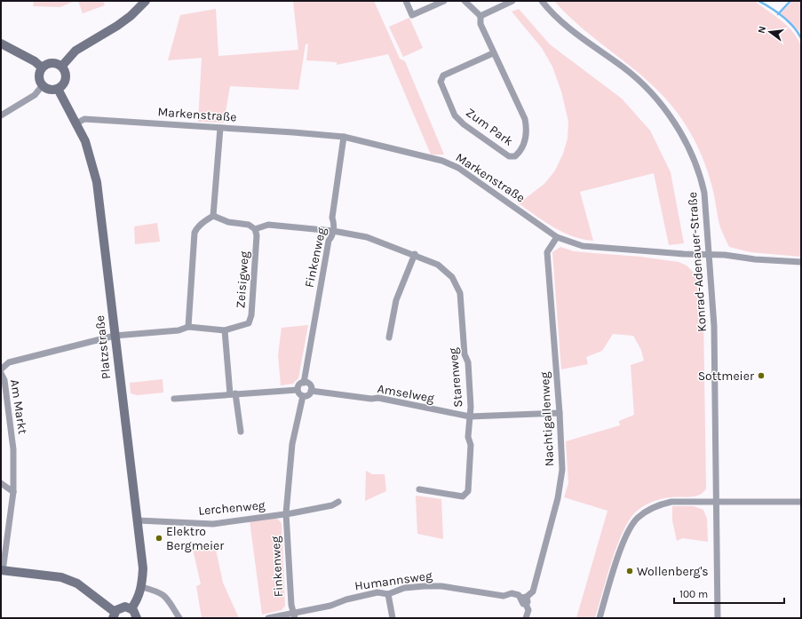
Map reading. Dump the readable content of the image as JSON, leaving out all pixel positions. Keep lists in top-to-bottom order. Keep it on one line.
{"streets":{"street":["Markenstraße","Zum Park","Finkenweg","Konrad-Adenauer-Straße","Zeisigweg","Platzstraße","Starenweg","Amselweg","Am Markt","Nachtigallenweg","Lerchenweg","Humannsweg"]},"crossings":[["Markenstraße","Finkenweg"],["Markenstraße","Konrad-Adenauer-Straße"],["Markenstraße","Platzstraße"],["Markenstraße","Nachtigallenweg"],["Finkenweg","Starenweg"],["Finkenweg","Amselweg"],["Finkenweg","Lerchenweg"],["Finkenweg","Humannsweg"],["Zeisigweg","Platzstraße"],["Zeisigweg","Am Markt"],["Platzstraße","Am Markt"],["Platzstraße","Lerchenweg"],["Starenweg","Amselweg"],["Amselweg","Nachtigallenweg"],["Nachtigallenweg","Humannsweg"]],"places":["Sottmeier","Elektro Bergmeier","Wollenberg's"],"scale_bar":"100 m","north":"left"}
